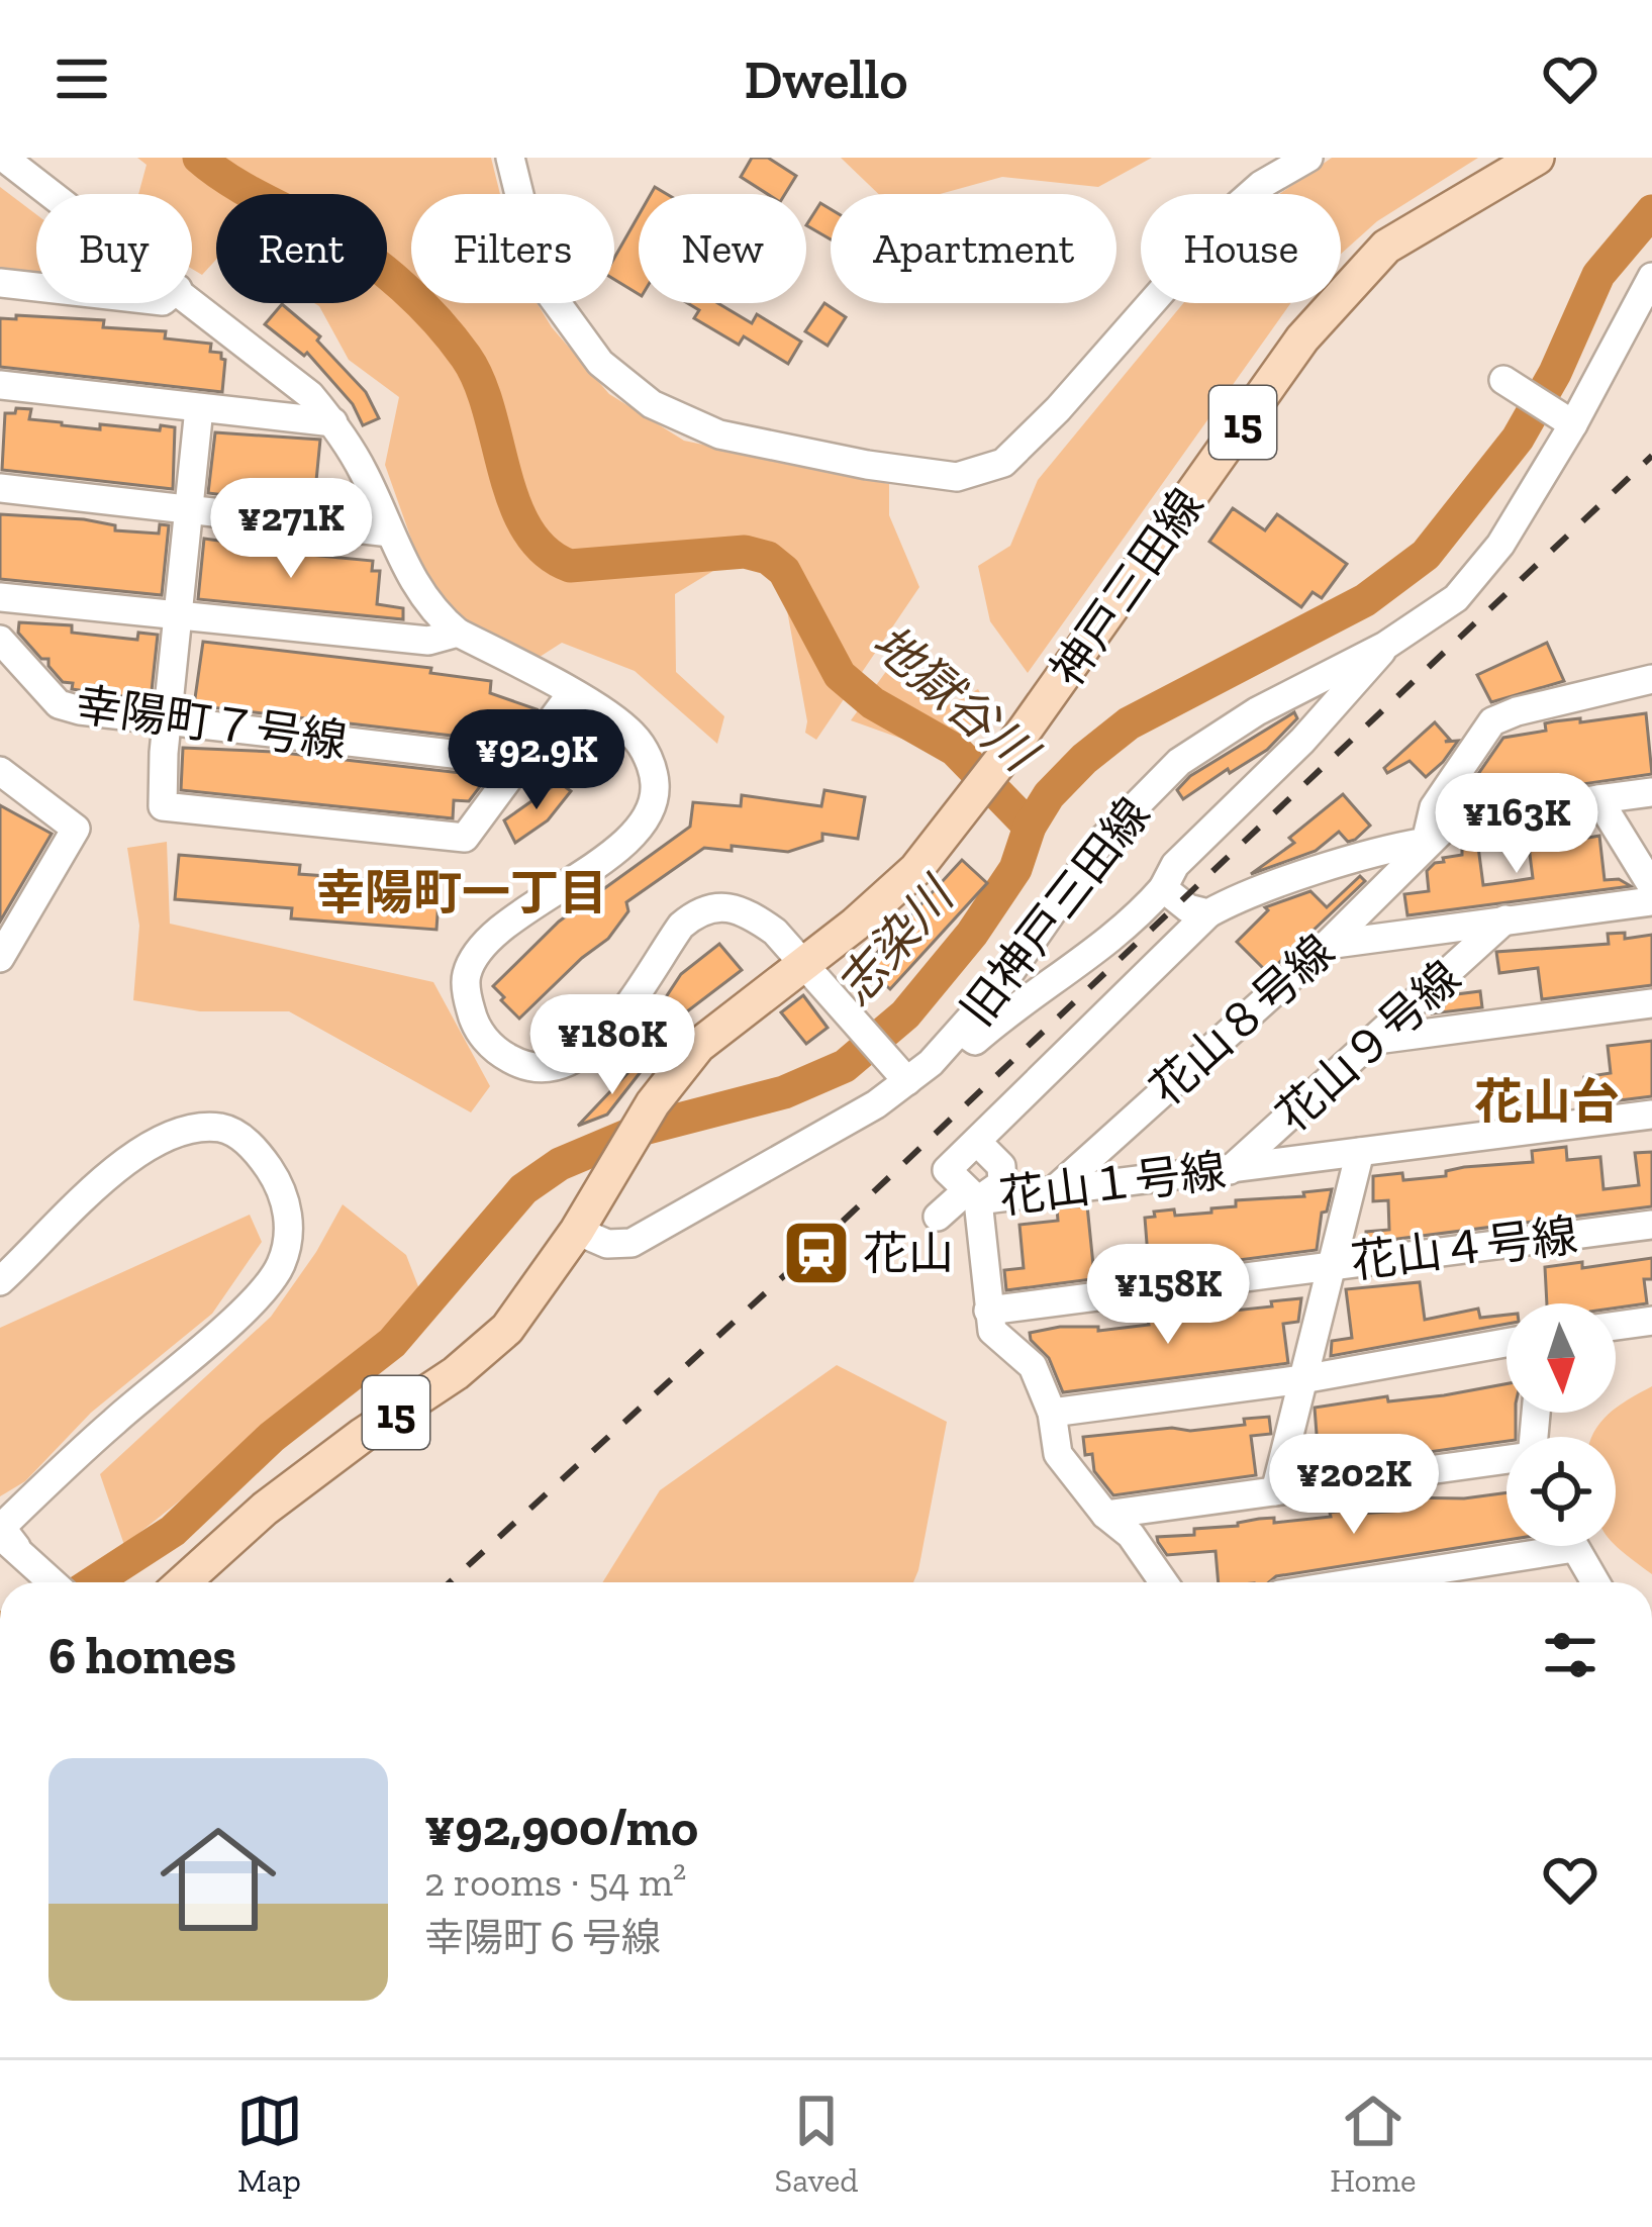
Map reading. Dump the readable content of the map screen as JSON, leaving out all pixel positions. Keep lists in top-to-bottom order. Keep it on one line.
{"streets":{"main road":["15","神戸三田線"],"street":["幸陽町７号線","旧神戸三田線","花山８号線","花山９号線","花山１号線","花山４号線"]},"crossings":[["神戸三田線","旧神戸三田線"],["花山８号線","花山１号線"],["花山９号線","花山１号線"]],"districts":["幸陽町一丁目","花山台"],"water":["地獄谷川","志染川"],"places":{"station":["花山"]},"north":"bottom","page":{"header":"Dwello","chip":["Buy","Rent","Filters","New","Apartment","House"],"price":["¥271K","¥92.9K","¥163K","¥180K","¥158K","¥202K"],"heading":"6 homes","list":[{"name":"¥92,900/mo","note":"2 rooms · 54 m² · 幸陽町６号線"}],"tabs":["Map","Saved","Home"]}}
